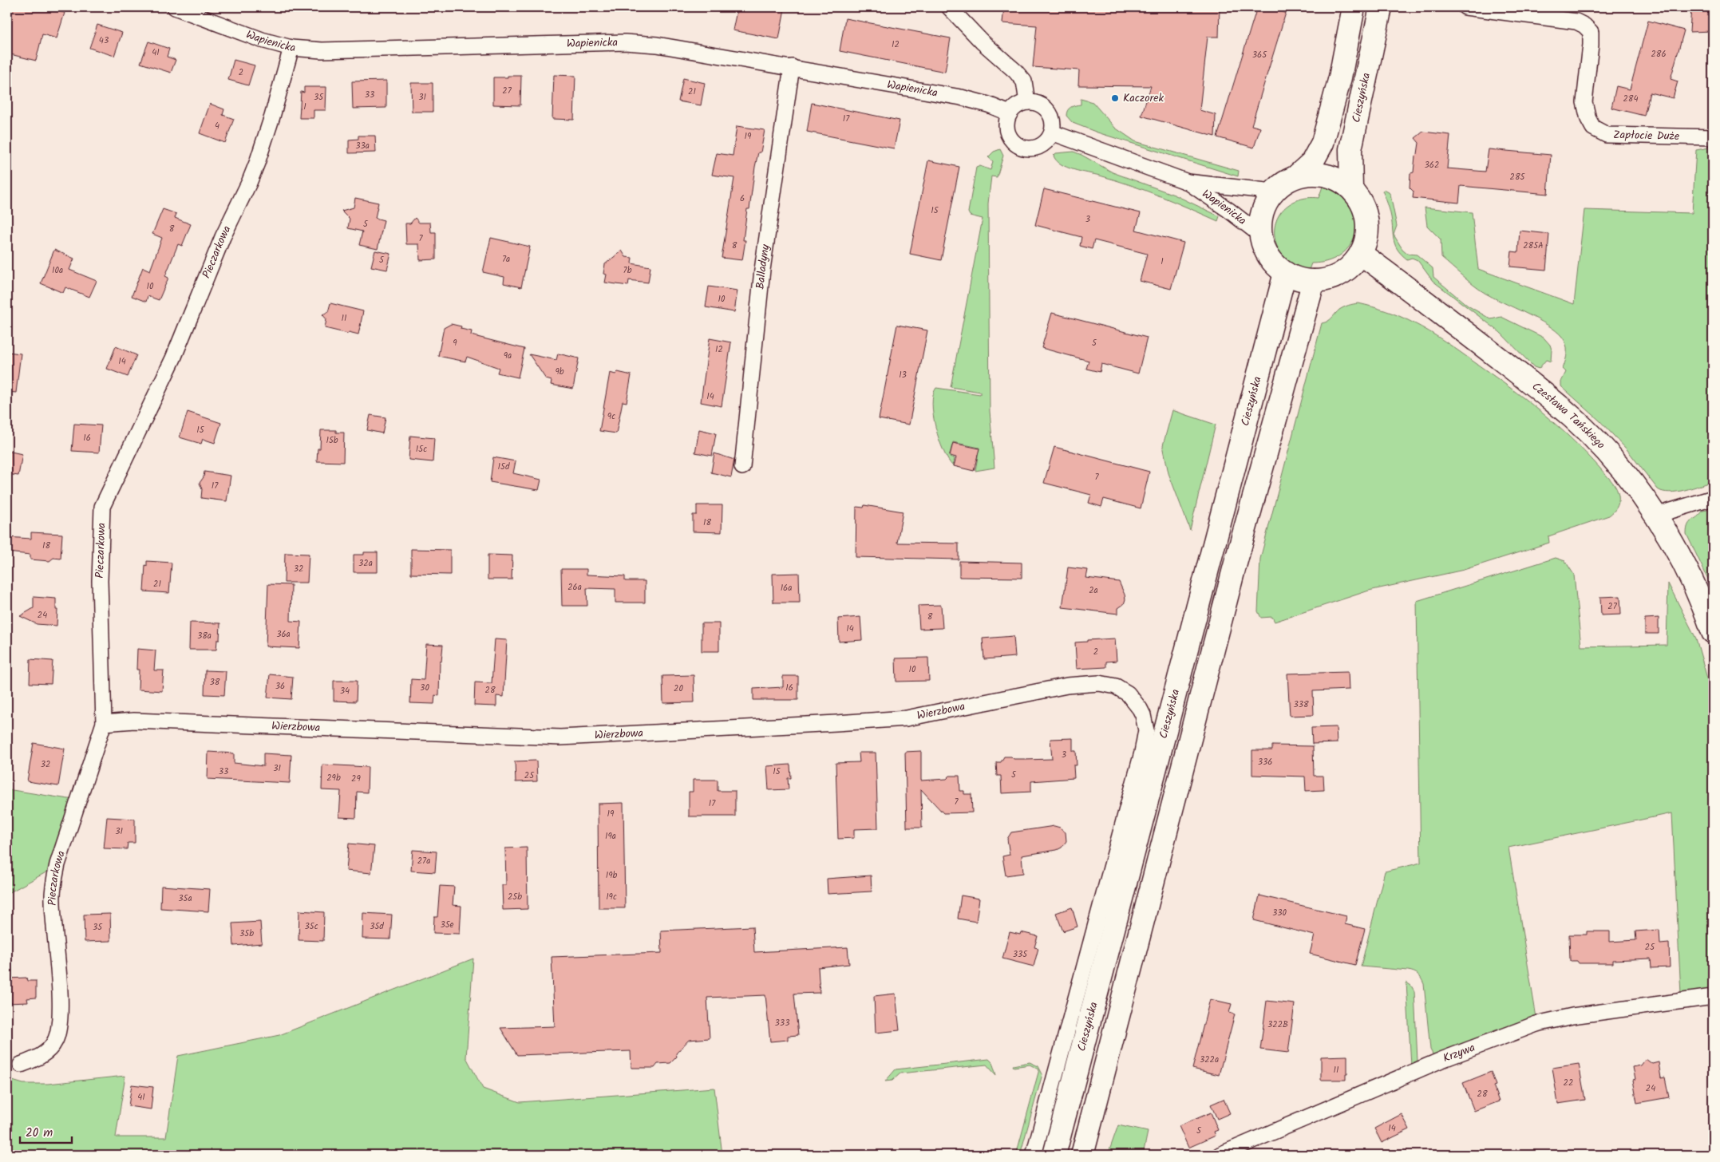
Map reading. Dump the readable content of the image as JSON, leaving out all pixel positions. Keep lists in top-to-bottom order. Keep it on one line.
{"streets":{"main road":["Cieszyńska","Czesława Tańskiego"],"street":["Wapienicka","Zapłocie Duże","Pieczarkowa","Balladyny","Wierzbowa","Krzywa"]},"crossings":[["Wapienicka","Cieszyńska"],["Wapienicka","Pieczarkowa"],["Wapienicka","Balladyny"],["Wapienicka","Czesława Tańskiego"],["Cieszyńska","Czesława Tańskiego"],["Pieczarkowa","Wierzbowa"]],"places":["Kaczorek"],"house_numbers":["43","12","41","286","365","2","27","21","33","35","31","284","1","17","4","19","33a","362","285","6","15","3","5","8","7","8","285A","7a","5","1","10a","7b","10","10","11","9","5","12","9a","14","9b","13","14","9c","15","16","15b","15c","15d","7","17","18","18","32a","32","21","26a","16a","2a","27","24","8","14","36a","38a","2","10","38","36","30","16","20","28","34","338","3","336","32","31","33","15","5","25","29b","29","7","17","19","31","19a","27a","19b","25b","19c","35a","330","35e","35c","35d","35","35b","25","335","333","322B","322a","11","22","24","28","41","14","5"],"scale_bar":"20 m"}
